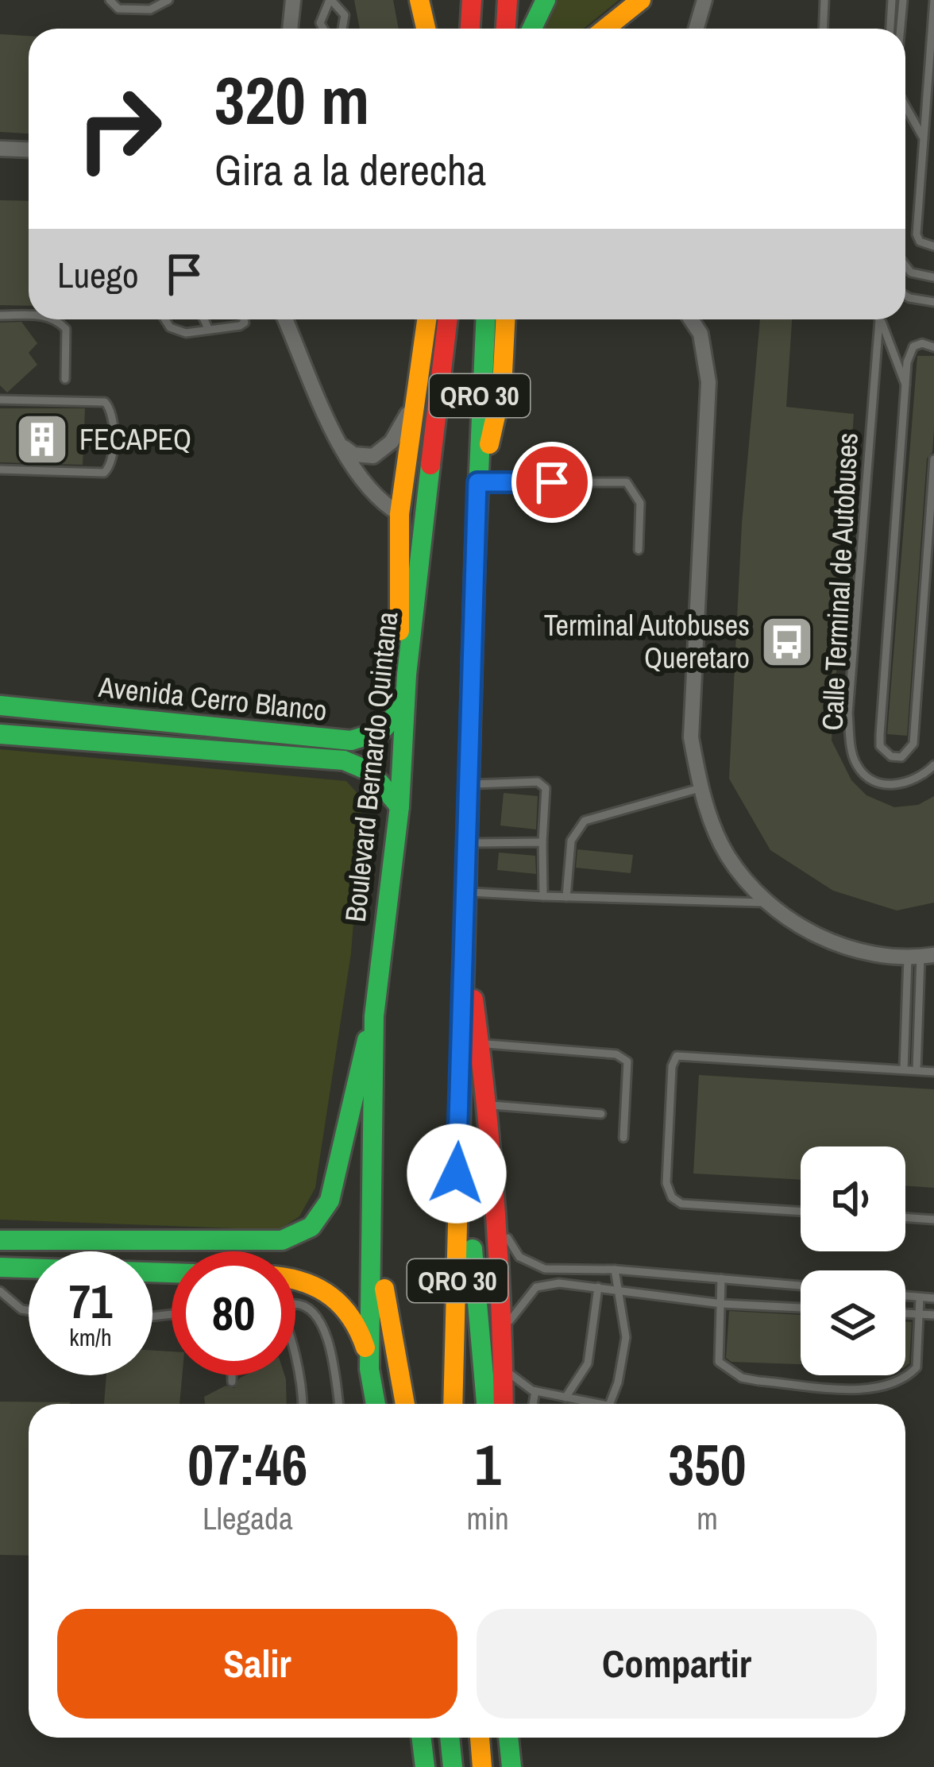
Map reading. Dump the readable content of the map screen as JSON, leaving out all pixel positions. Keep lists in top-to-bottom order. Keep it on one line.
{"streets":{"main road":["QRO 30","Avenida Cerro Blanco","Boulevard Bernardo Quintana"],"lane":["Calle Terminal de Autobuses"]},"crossings":[["Avenida Cerro Blanco","Boulevard Bernardo Quintana"]],"places":{"building":["FECAPEQ"],"bus stop":["Terminal Autobuses Queretaro"]},"page":{"turn":["320 m","Gira a la derecha"],"then":"Luego","speed":"71 km/h","limit":"80","eta":["07:46","Llegada","1","min","350","m"],"buttons":["Salir","Compartir"]}}
